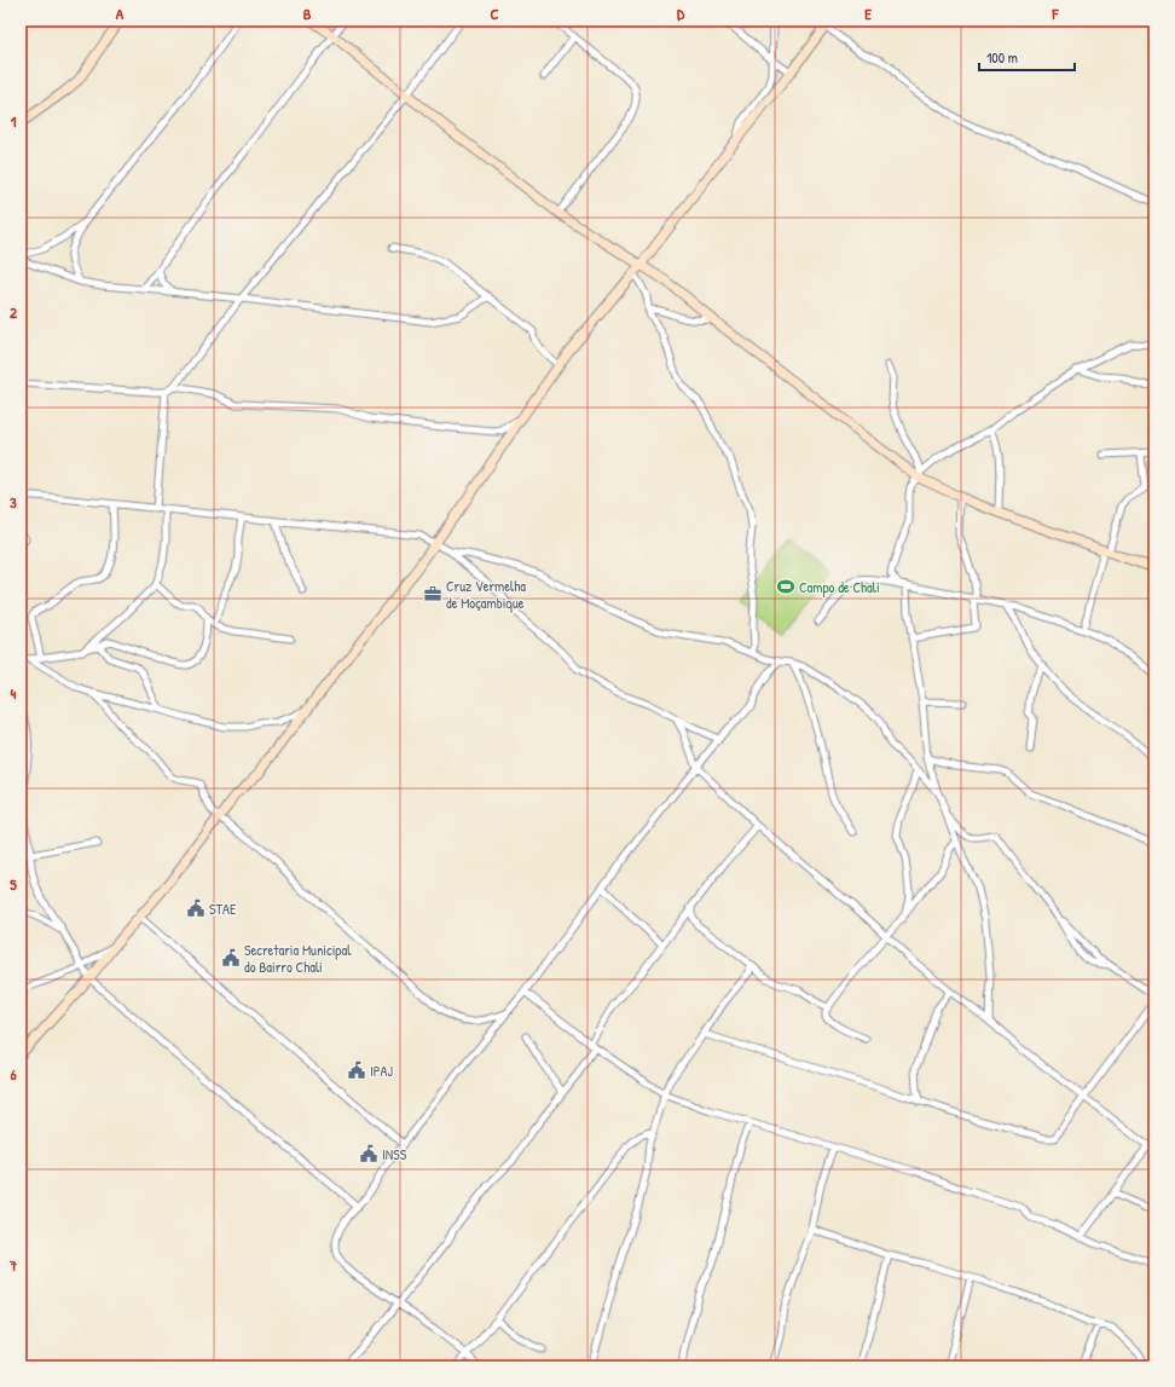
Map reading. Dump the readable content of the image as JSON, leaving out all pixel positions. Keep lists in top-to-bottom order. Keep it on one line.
{"places":{"sports":["Campo de Chali"],"office":["Cruz Vermelha de Moçambique"],"public building":["STAE","Secretaria Municipal do Bairro Chali","IPAJ","INSS"]},"scale_bar":"100 m","grid":{"columns":["A","B","C","D","E","F"],"rows":["1","2","3","4","5","6","7"]}}
